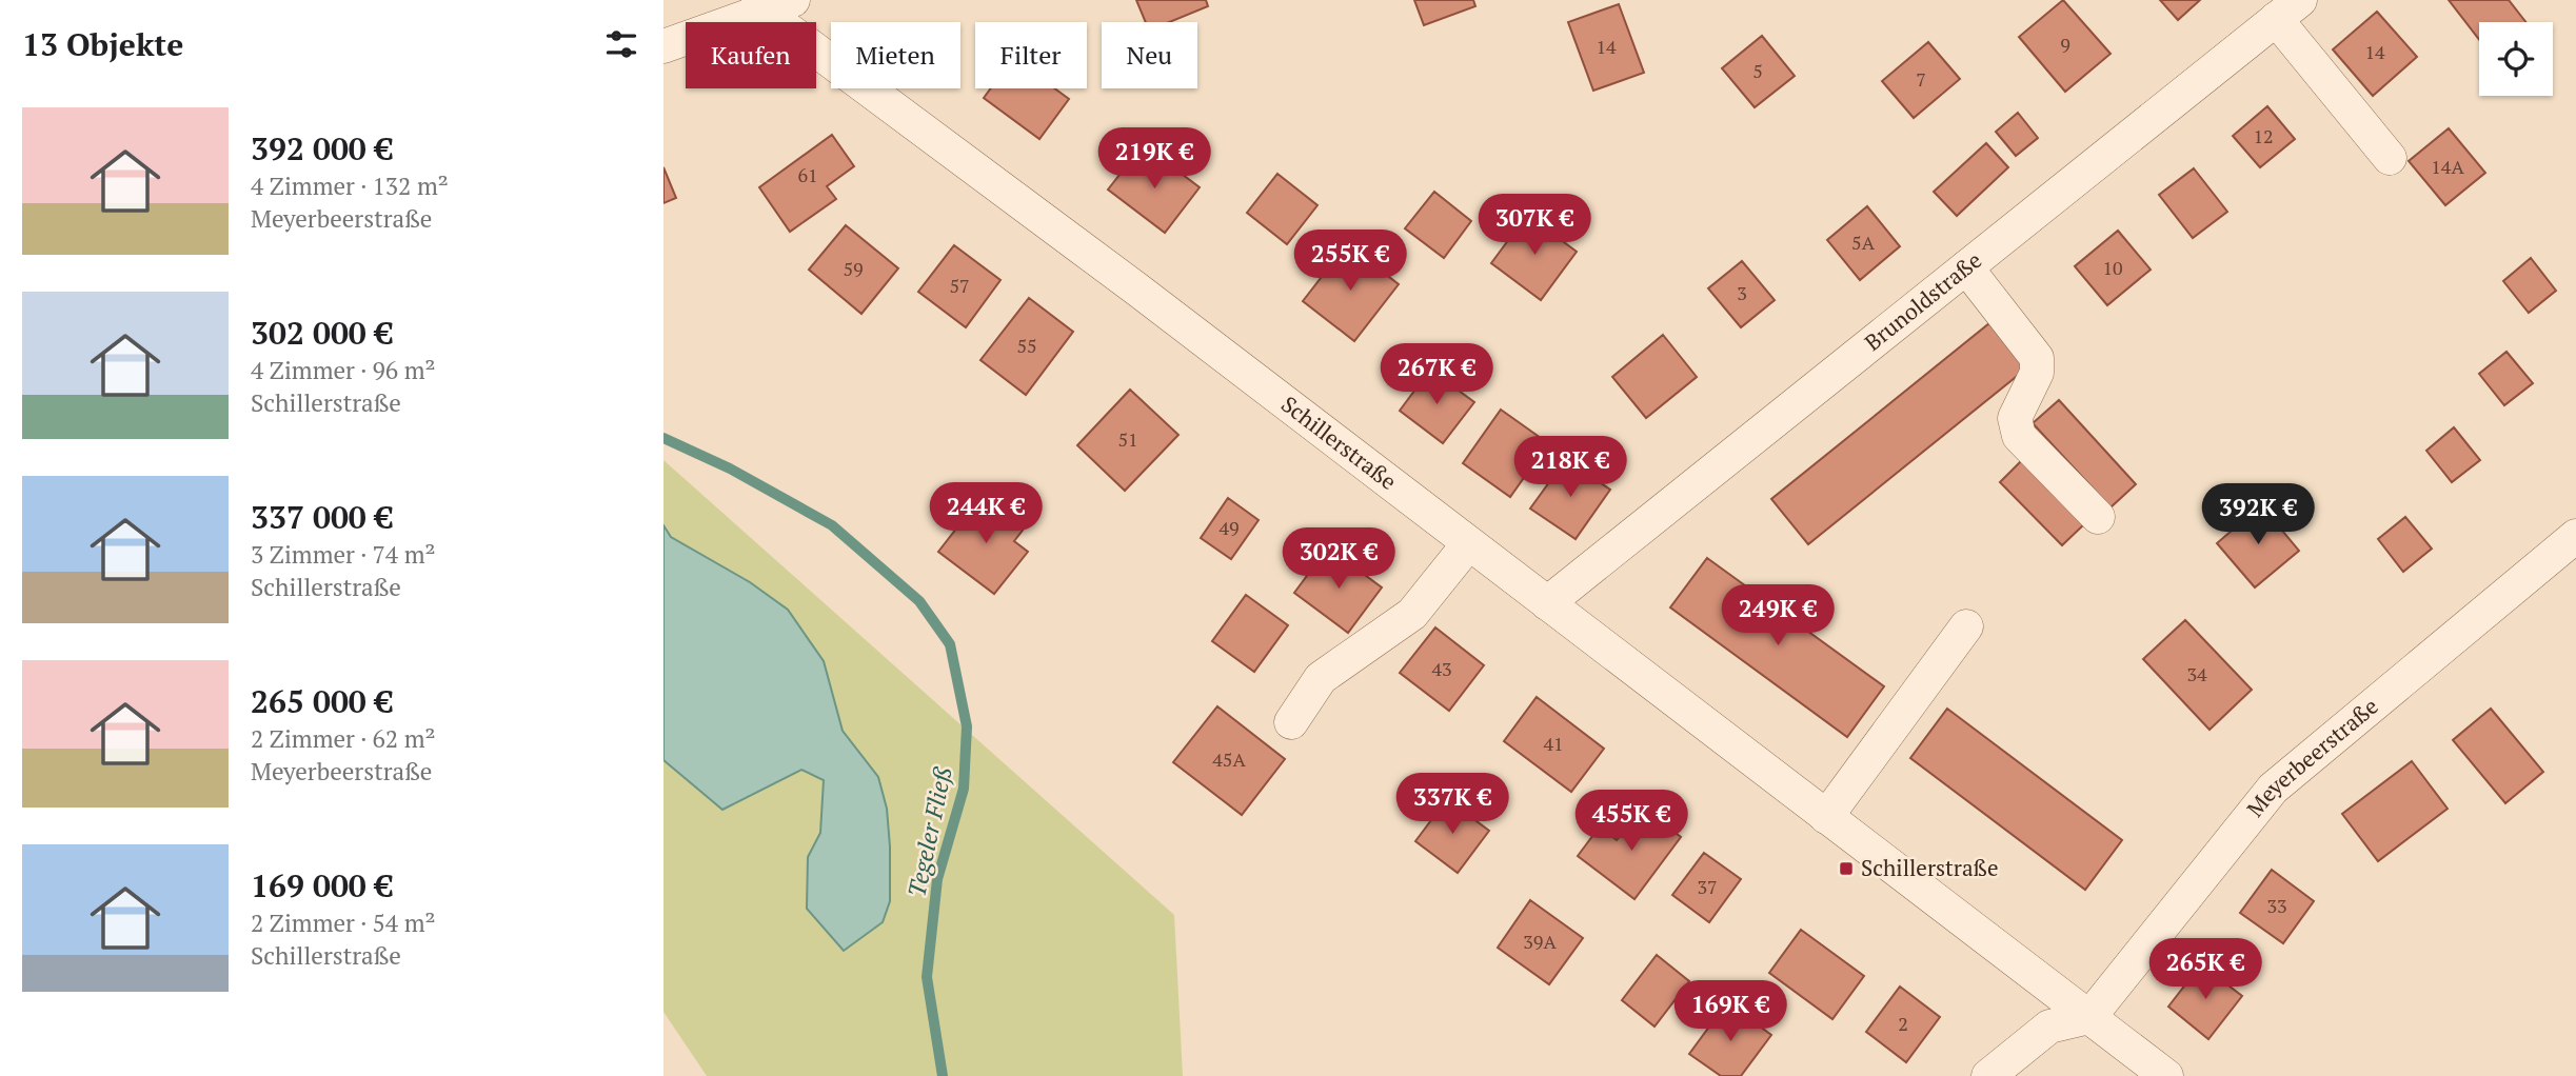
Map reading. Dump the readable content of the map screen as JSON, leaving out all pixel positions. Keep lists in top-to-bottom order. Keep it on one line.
{"streets":{"street":["Brunoldstraße","Schillerstraße","Meyerbeerstraße"]},"crossings":[["Brunoldstraße","Schillerstraße"],["Schillerstraße","Meyerbeerstraße"]],"water":["Tegeler Fließ"],"places":{"transit":["Schillerstraße"]},"house_numbers":["9","14","14","5","7","12","14A","61","5A","10","59","57","3","55","51","49","43","34","41","45A","37","33","39A","2"],"page":{"heading":"13 Objekte","chip":["Kaufen","Mieten","Filter","Neu"],"list":[{"name":"392 000 €","note":"4 Zimmer · 132 m² · Meyerbeerstraße"},{"name":"302 000 €","note":"4 Zimmer · 96 m² · Schillerstraße"},{"name":"337 000 €","note":"3 Zimmer · 74 m² · Schillerstraße"},{"name":"265 000 €","note":"2 Zimmer · 62 m² · Meyerbeerstraße"},{"name":"169 000 €","note":"2 Zimmer · 54 m² · Schillerstraße"}],"price":["219K €","307K €","255K €","267K €","218K €","244K €","392K €","302K €","249K €","337K €","455K €","265K €","169K €"]}}
